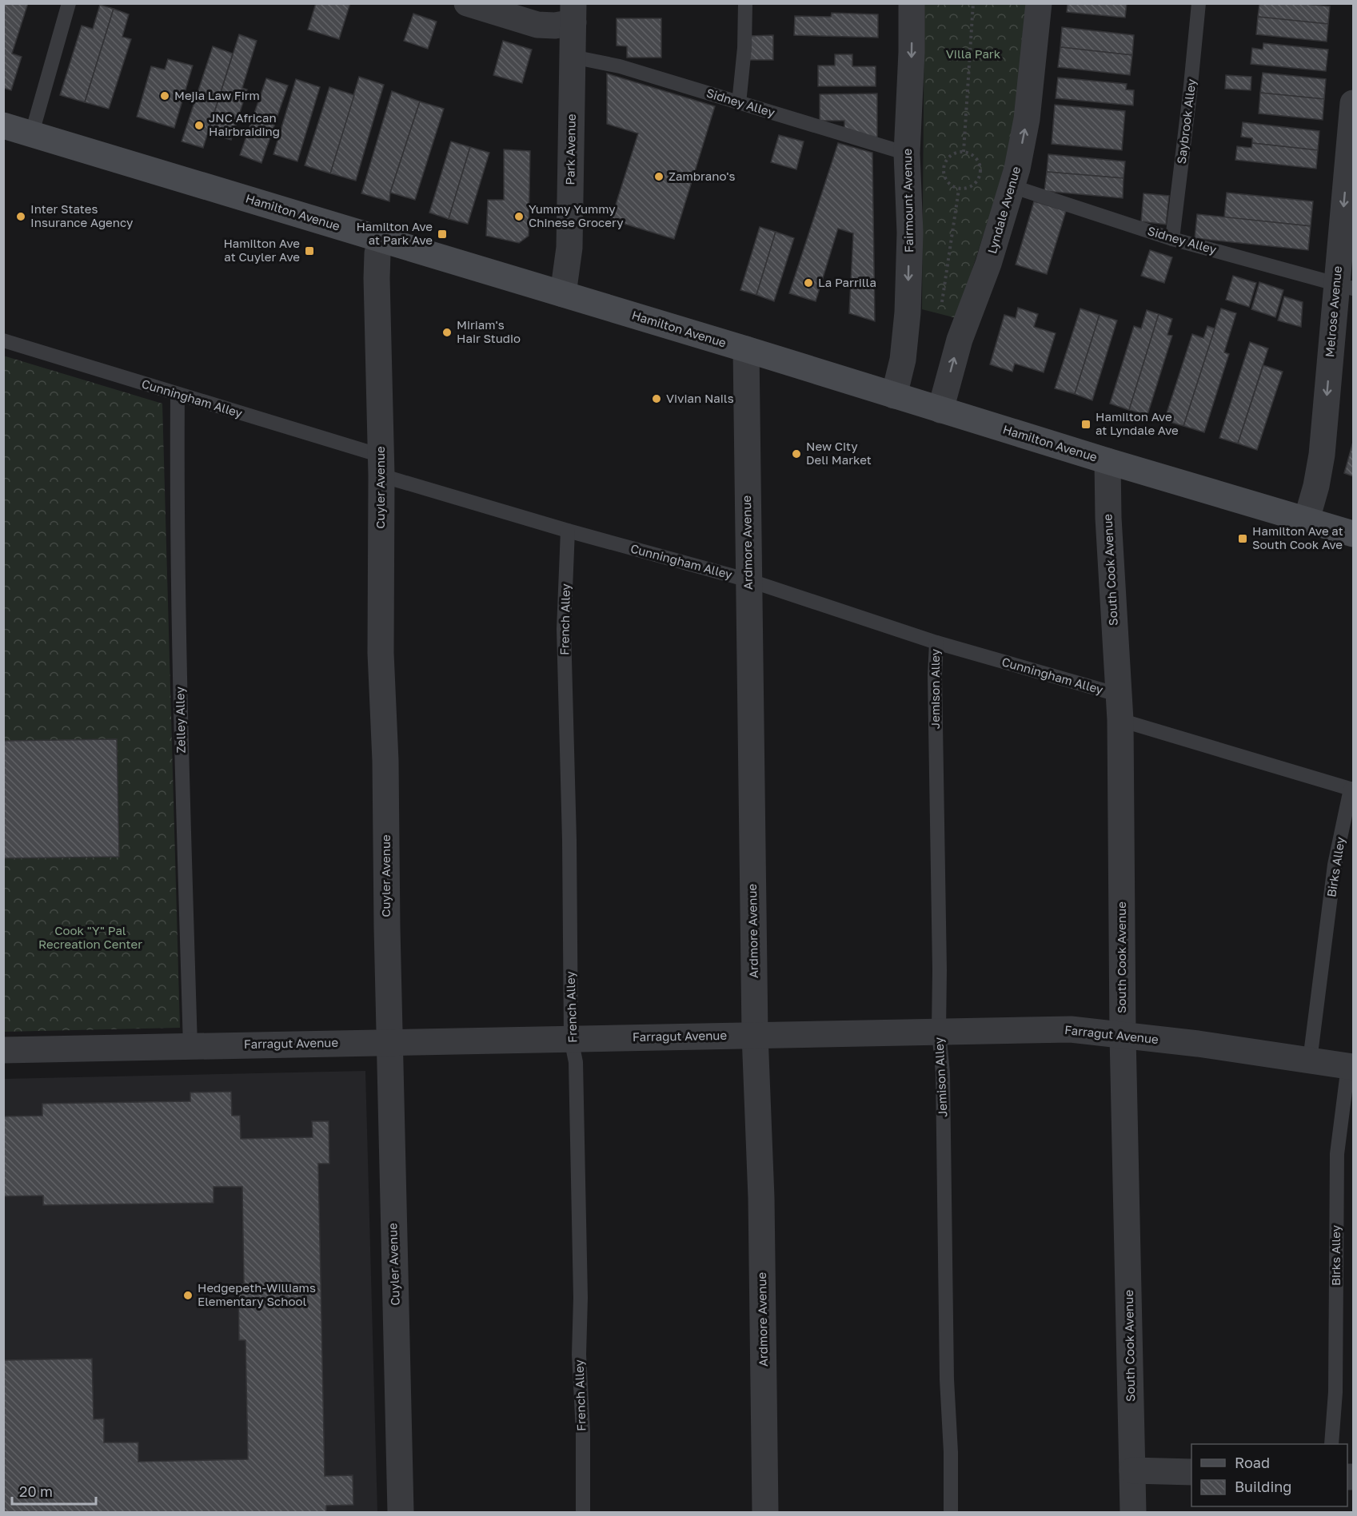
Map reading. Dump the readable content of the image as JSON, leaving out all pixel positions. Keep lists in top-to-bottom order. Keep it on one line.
{"streets":{"main road":["Hamilton Avenue"],"street":["Park Avenue","Fairmount Avenue","Lyndale Avenue","Melrose Avenue","Cuyler Avenue","Ardmore Avenue","South Cook Avenue","Farragut Avenue"],"lane":["Sidney Alley","Saybrook Alley","Cunningham Alley","French Alley","Jemison Alley","Zelley Alley","Birks Alley"]},"crossings":[["Sidney Alley","Saybrook Alley"],["Sidney Alley","Park Avenue"],["Sidney Alley","Fairmount Avenue"],["Sidney Alley","Lyndale Avenue"],["Sidney Alley","Melrose Avenue"],["Park Avenue","Hamilton Avenue"],["Fairmount Avenue","Hamilton Avenue"],["Lyndale Avenue","Hamilton Avenue"],["Hamilton Avenue","Melrose Avenue"],["Hamilton Avenue","Cuyler Avenue"],["Hamilton Avenue","Ardmore Avenue"],["Hamilton Avenue","South Cook Avenue"],["Cunningham Alley","Cuyler Avenue"],["Cunningham Alley","Ardmore Avenue"],["Cunningham Alley","South Cook Avenue"],["Cunningham Alley","French Alley"],["Cunningham Alley","Jemison Alley"],["Cunningham Alley","Zelley Alley"],["Cuyler Avenue","Farragut Avenue"],["Ardmore Avenue","Farragut Avenue"],["South Cook Avenue","Farragut Avenue"],["French Alley","Farragut Avenue"],["Jemison Alley","Farragut Avenue"],["Zelley Alley","Farragut Avenue"],["Birks Alley","Farragut Avenue"]],"one_way":["Fairmount Avenue","Lyndale Avenue","Melrose Avenue"],"parks":["Villa Park","Cook \"Y\" Pal Recreation Center"],"places":{"other":["Mejia Law Firm","JNC African Hairbraiding","Zambrano's","Inter States Insurance Agency","Yummy Yummy Chinese Grocery","La Parrilla","Miriam's Hair Studio","Vivian Nails","New City Deli Market","Hedgepeth-Williams Elementary School"],"transit":["Hamilton Ave at Park Ave","Hamilton Ave at Cuyler Ave","Hamilton Ave at Lyndale Ave","Hamilton Ave at South Cook Ave"]},"legend":["Road","Building"],"scale_bar":"20 m"}
